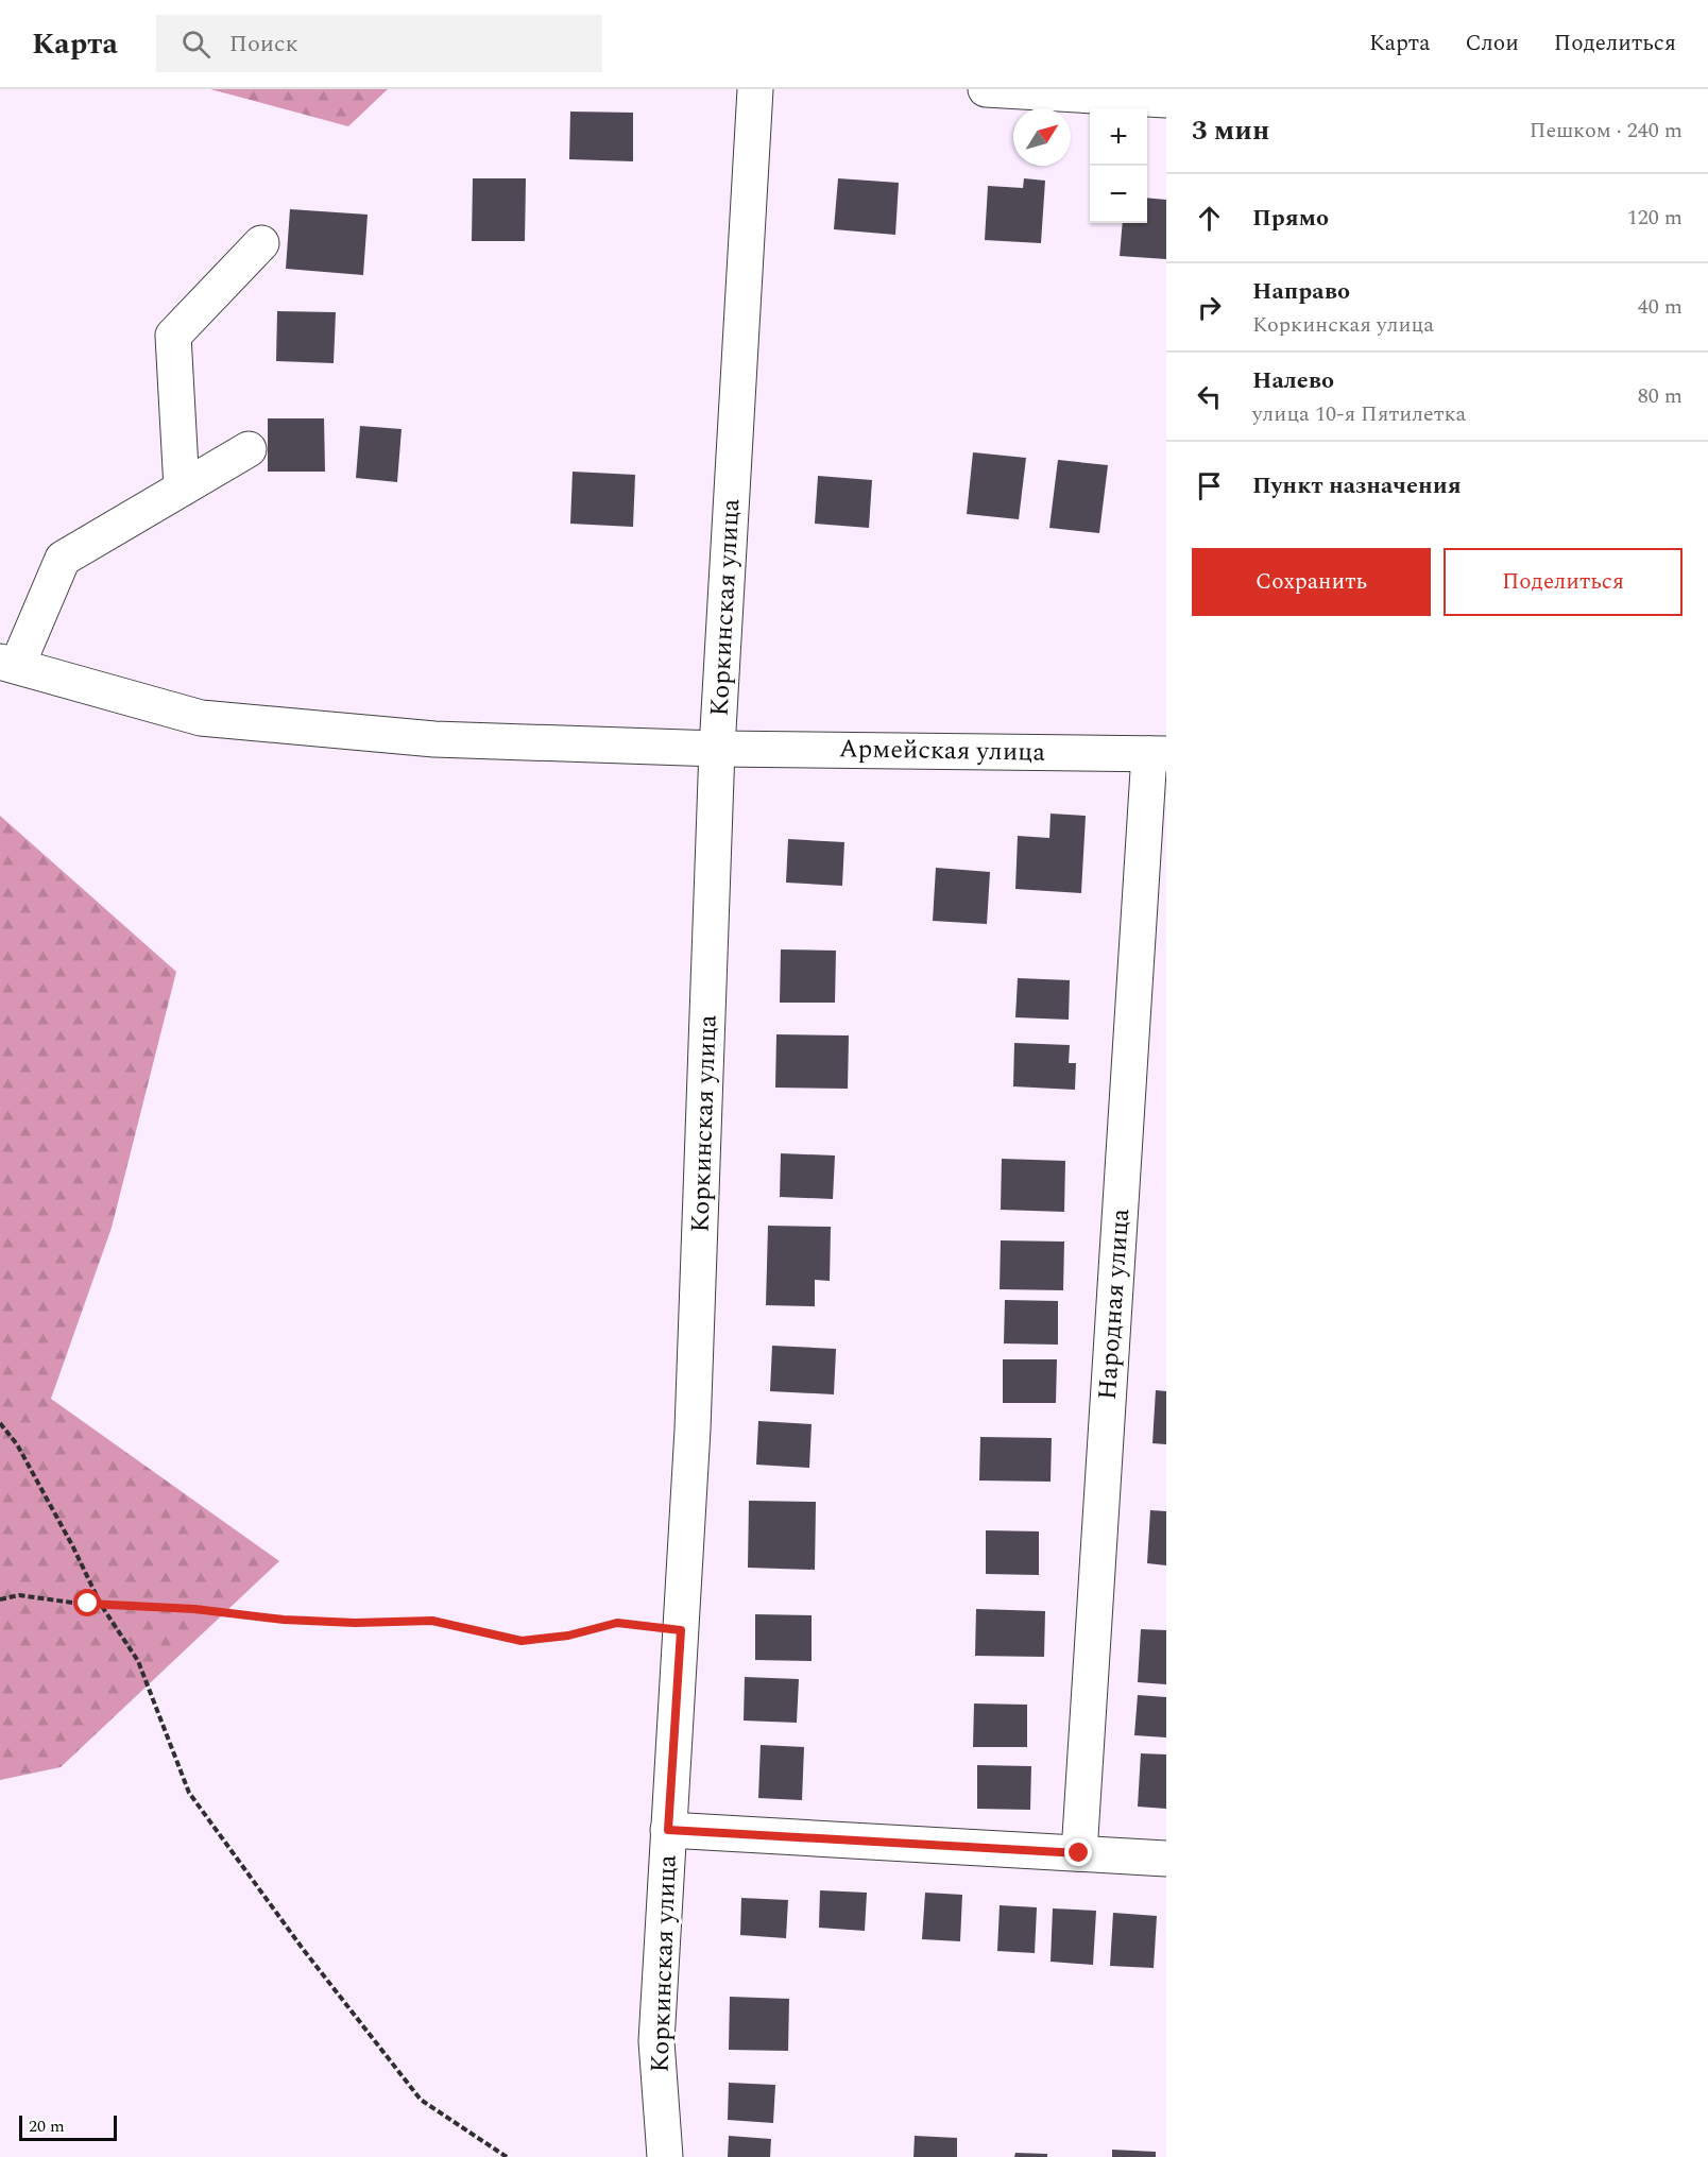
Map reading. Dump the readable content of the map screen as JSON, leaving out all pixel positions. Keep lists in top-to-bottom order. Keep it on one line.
{"streets":{"street":["Коркинская улица","Армейская улица","Народная улица"]},"crossings":[["Коркинская улица","Армейская улица"],["Армейская улица","Народная улица"]],"scale_bar":"20 m","north":"top right","page":{"header":"Карта","search":"Поиск","nav":["Карта","Слои","Поделиться"],"heading":["3 мин","Пешком · 240 m"],"map_buttons":["+","−"],"list":[["Прямо","120 m"],["Направо","Коркинская улица","40 m"],["Налево","улица 10-я Пятилетка","80 m"],"Пункт назначения"],"buttons":["Сохранить","Поделиться"],"scale":"20 m"}}
